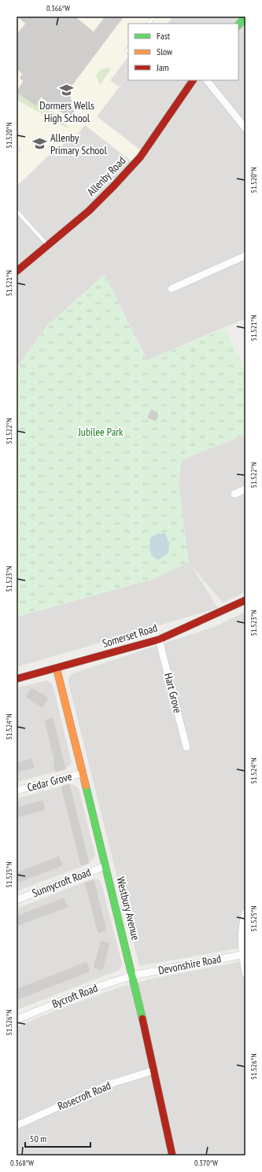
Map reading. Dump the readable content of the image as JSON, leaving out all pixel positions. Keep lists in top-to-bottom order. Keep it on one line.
{"streets":{"street":["Allenby Road","Somerset Road","Hart Grove","Cedar Grove","Sunnycroft Road","Westbury Avenue","Devonshire Road","Bycroft Road","Rosecroft Road"]},"crossings":[["Somerset Road","Hart Grove"],["Somerset Road","Westbury Avenue"],["Cedar Grove","Westbury Avenue"],["Sunnycroft Road","Westbury Avenue"],["Westbury Avenue","Devonshire Road"],["Westbury Avenue","Bycroft Road"],["Westbury Avenue","Rosecroft Road"],["Devonshire Road","Bycroft Road"]],"parks":["Jubilee Park"],"places":{"school or university":["Dormers Wells High School","Allenby Primary School"]},"legend":["Fast","Slow","Jam"],"scale_bar":"50 m","coordinates":["0.366°W","51.520°N","51.521°N","51.522°N","51.523°N","51.524°N","51.525°N","51.526°N","0.368°W","0.370°W"]}
